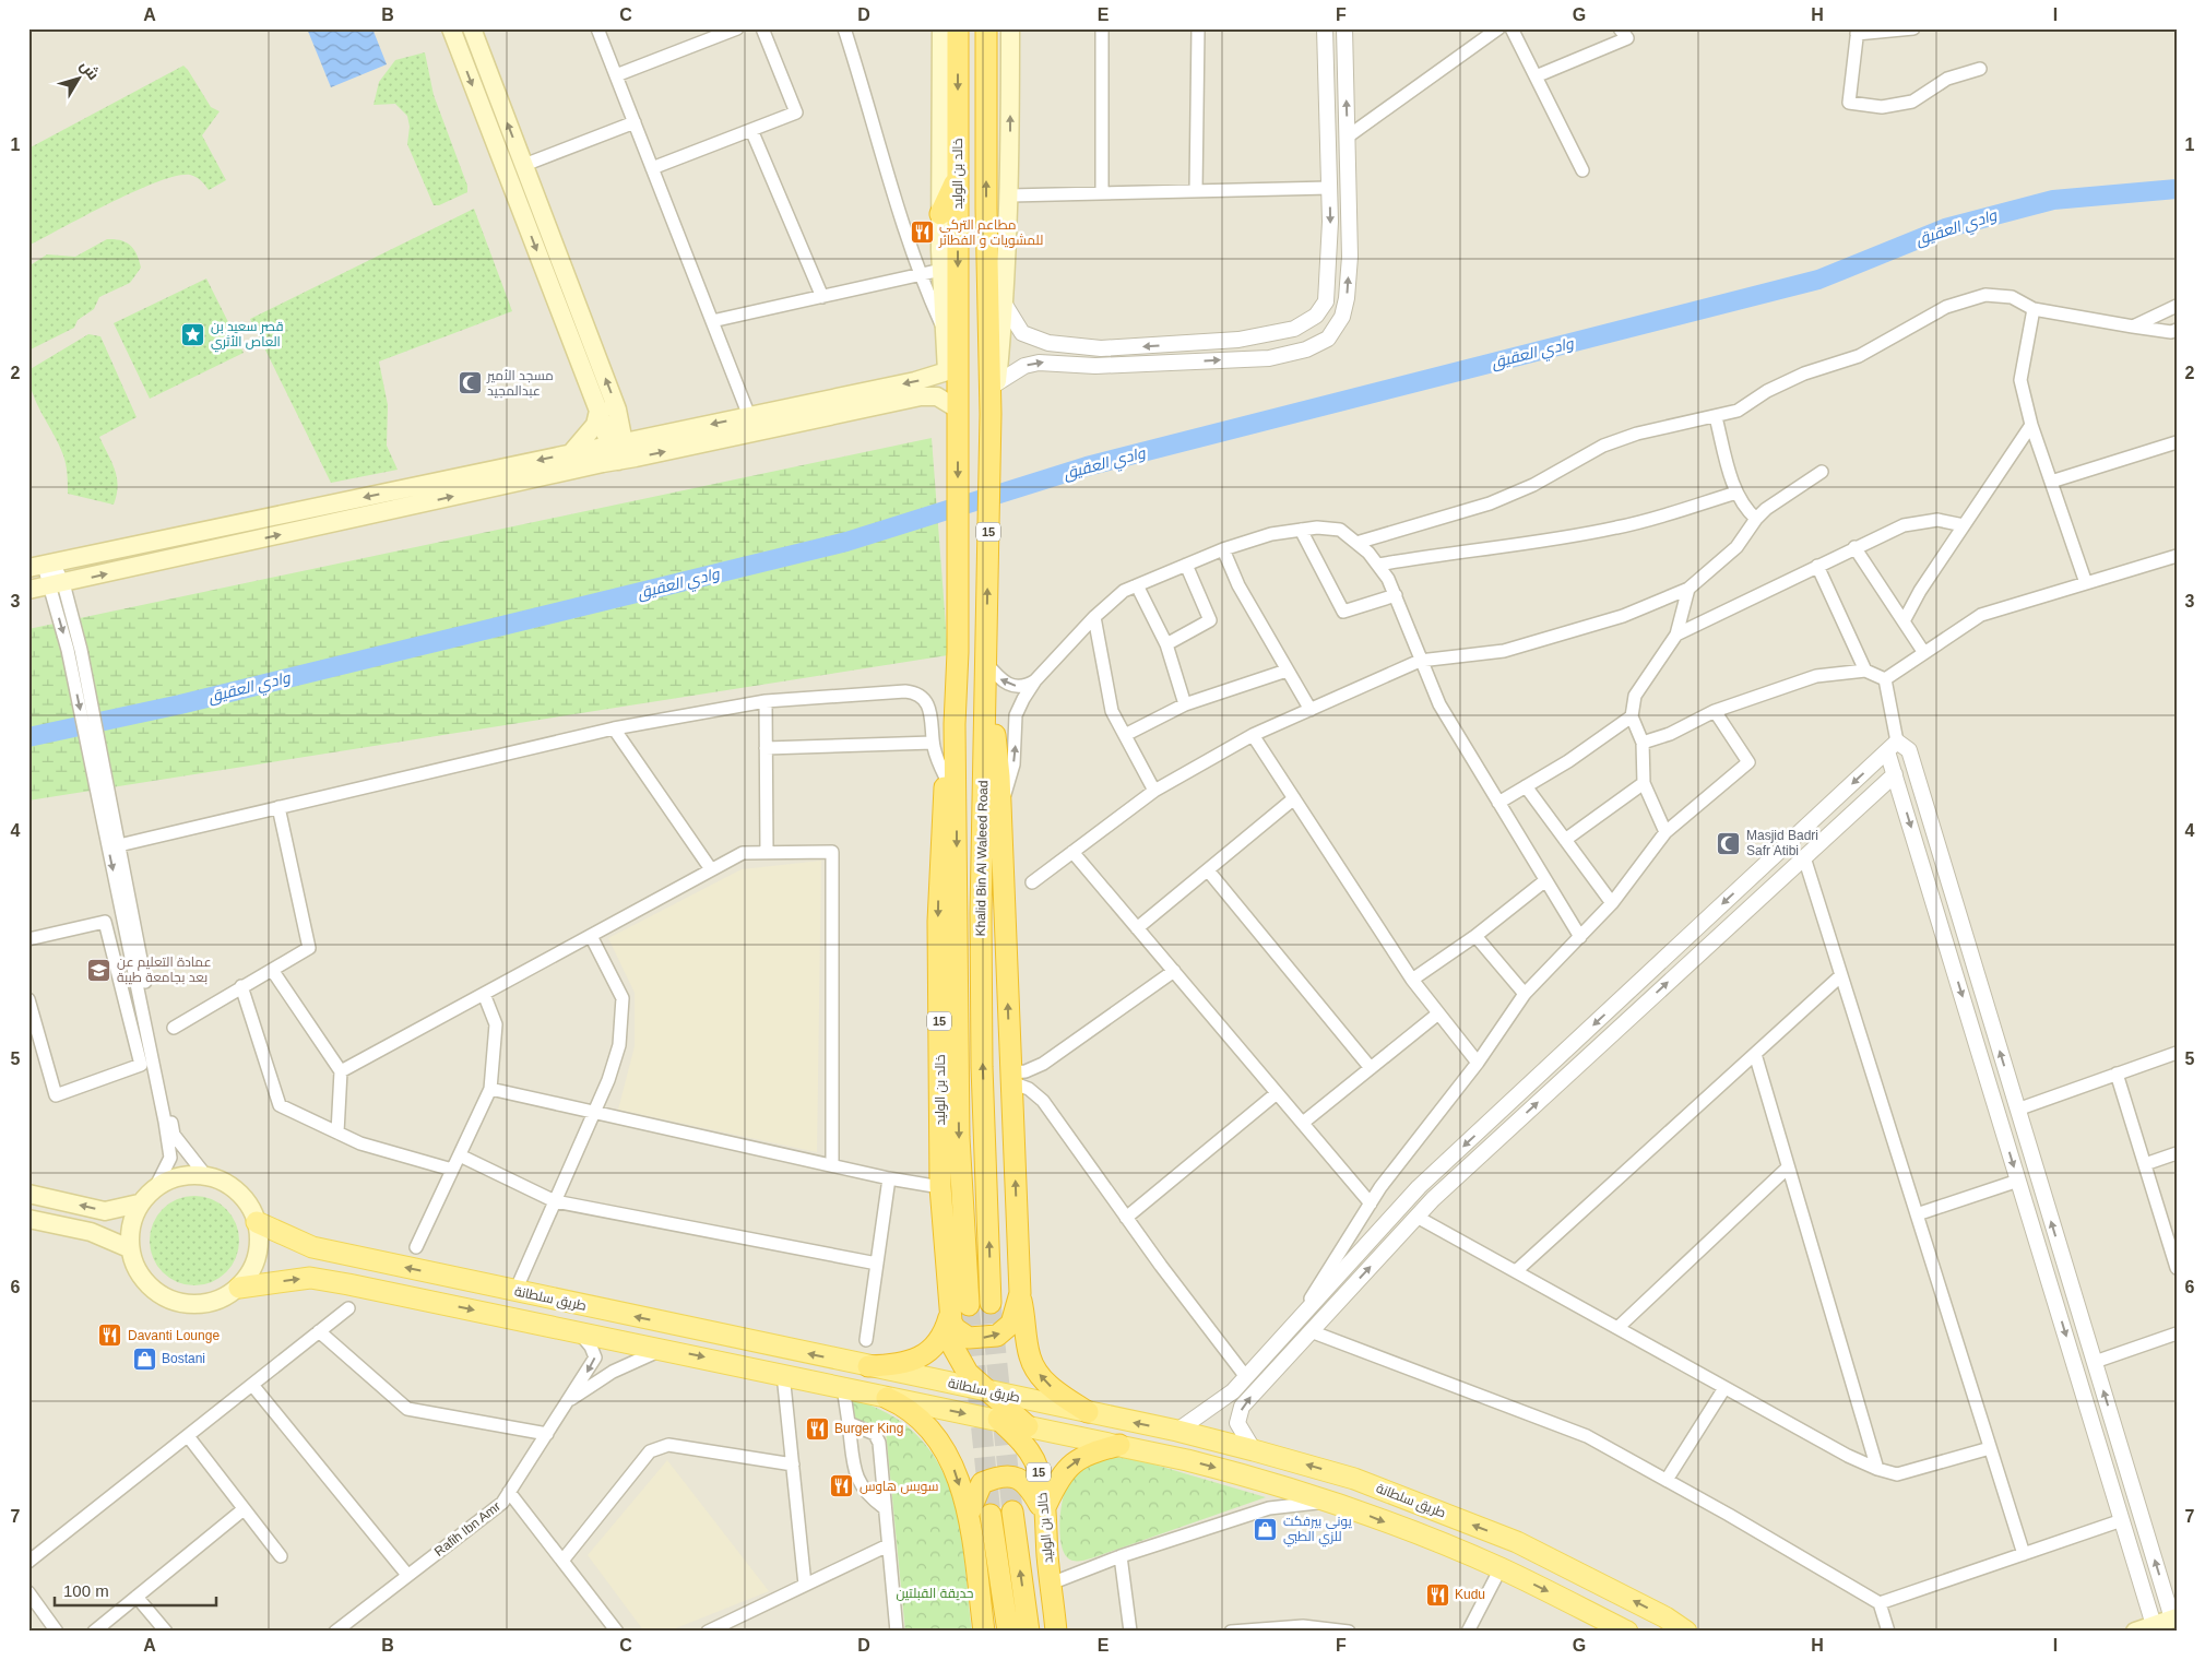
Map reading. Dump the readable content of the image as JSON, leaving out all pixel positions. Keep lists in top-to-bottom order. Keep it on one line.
{"streets":{"highway":["خالد بن الوليد","15","Khalid Bin Al Waleed Road"],"main road":["طريق سلطانة"],"street":["Rafih Ibn Amr"]},"crossings":[["خالد بن الوليد","Khalid Bin Al Waleed Road"],["خالد بن الوليد","طريق سلطانة"],["طريق سلطانة","Rafih Ibn Amr"]],"water":["وادي العقيق"],"parks":["حدیقة القبلتین"],"places":{"restaurant":["مطاعم التركي للمشويات و الفطائر","Davanti Lounge","Burger King","سويس هاوس","Kudu"],"place":["قصر سعيد بن العاص الأثري"],"mosque":["مسجد الأمير عبدالمجيد","Masjid Badri Safr Atibi"],"school or university":["عمادة التعليم عن بعد بجامعة طيبة"],"shop":["Bostani","يوني بيرفكت للزي الطبي"]},"scale_bar":"100 m","north":"top right","grid":{"columns":["A","B","C","D","E","F","G","H","I"],"rows":["1","2","3","4","5","6","7"]}}
